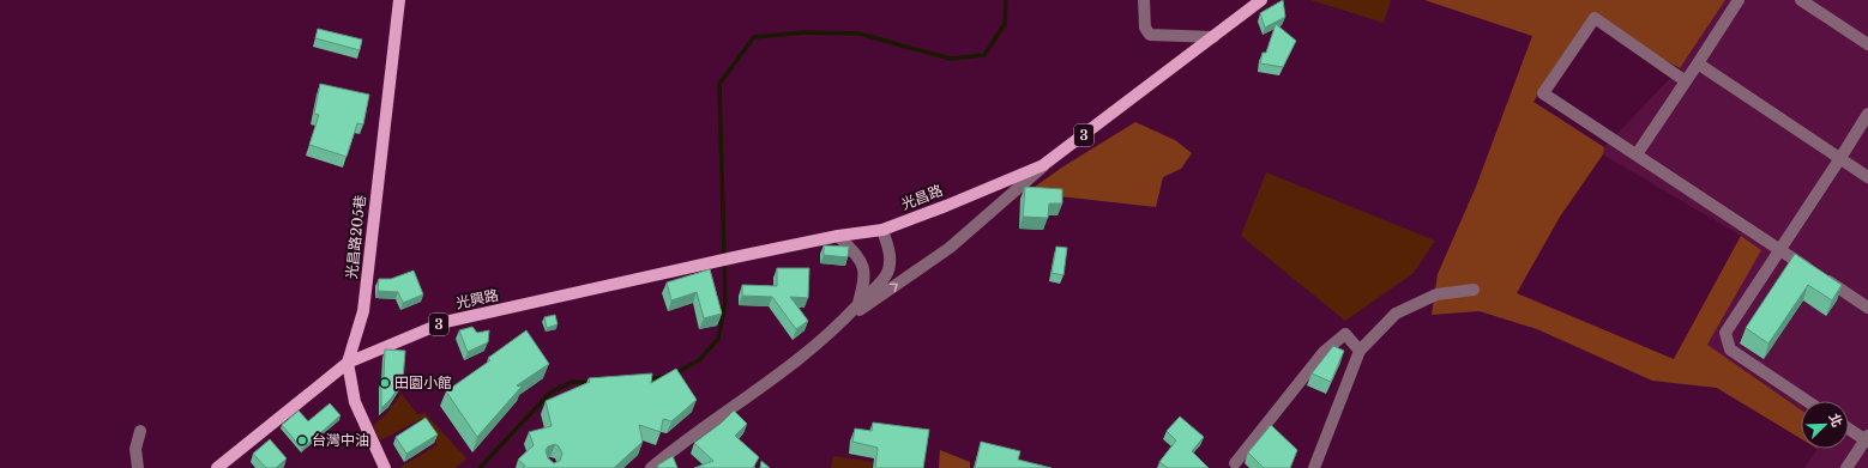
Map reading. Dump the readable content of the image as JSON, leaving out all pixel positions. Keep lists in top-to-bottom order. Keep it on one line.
{"streets":{"main road":["3","光昌路","光昌路205巷","光興路"]},"crossings":[["3","光昌路"],["3","光興路"],["光昌路205巷","光興路"]],"places":["田園小館","台灣中油"],"north":"top right"}
